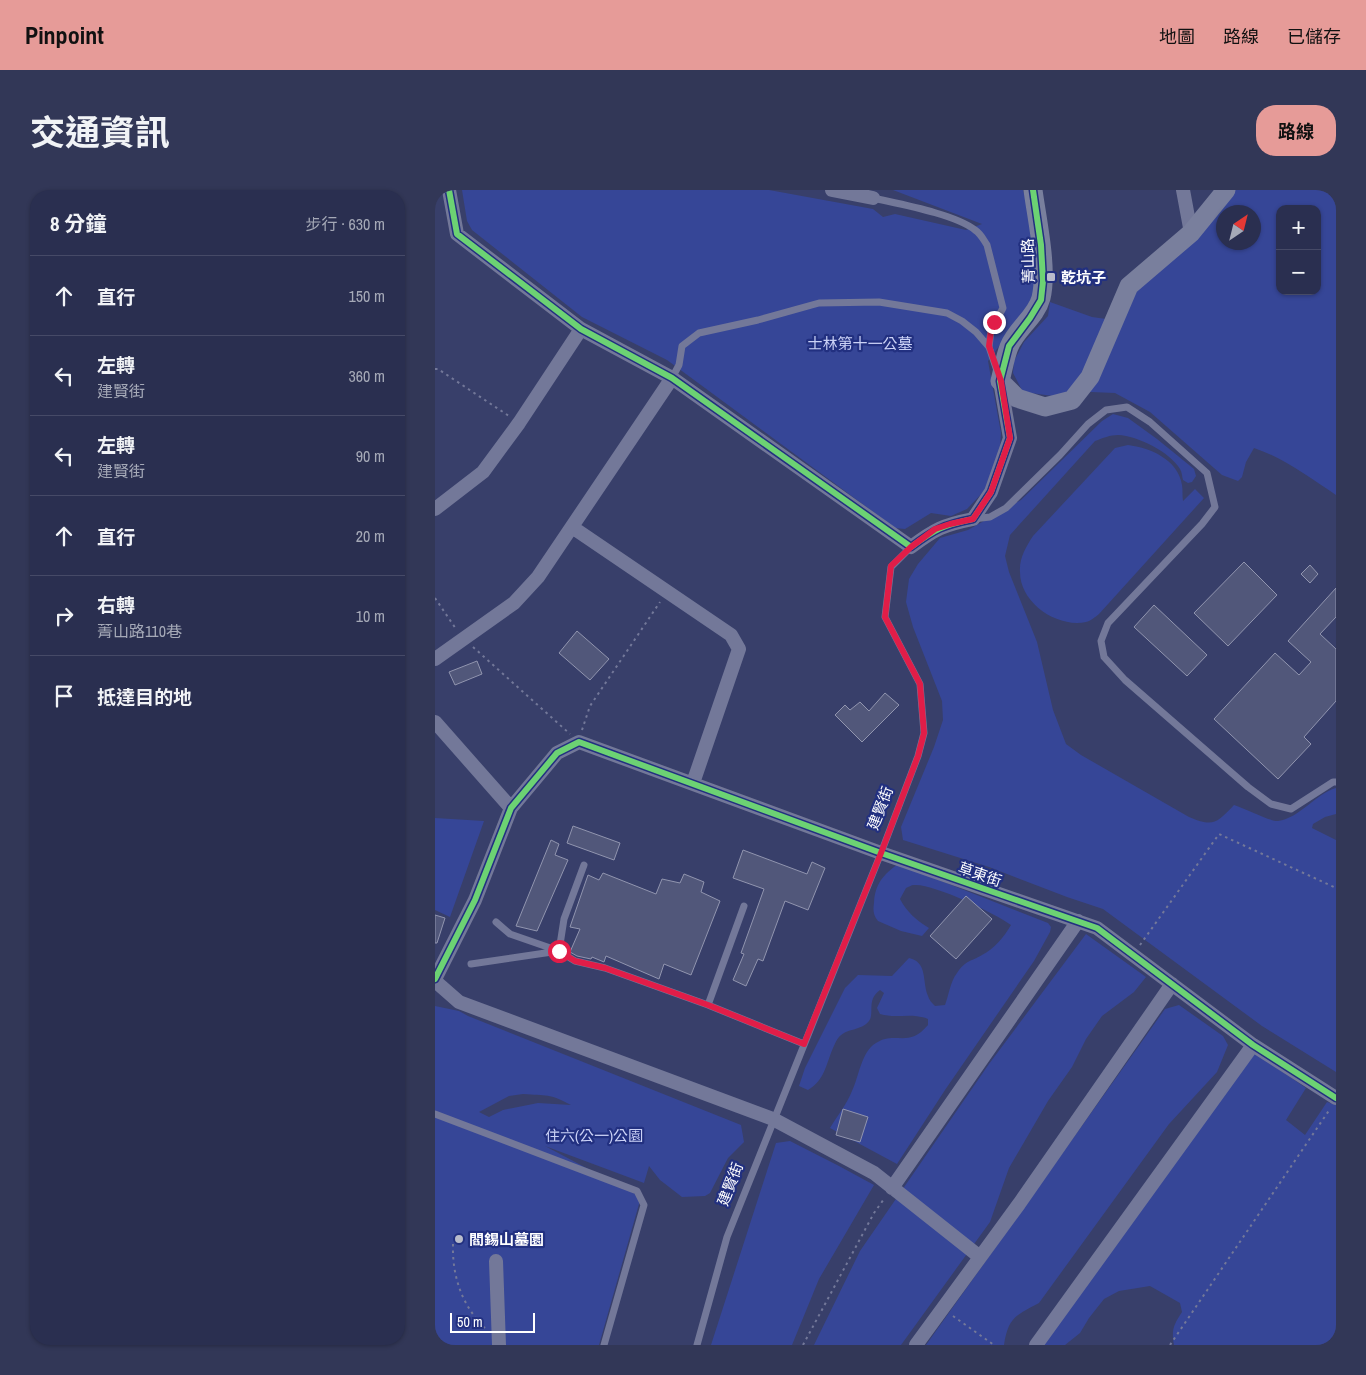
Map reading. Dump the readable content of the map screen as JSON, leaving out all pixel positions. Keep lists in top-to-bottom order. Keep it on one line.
{"streets":{"street":["菁山路","建賢街","草東街"]},"crossings":[["建賢街","草東街"]],"parks":["士林第十一公墓","住六(公一)公園"],"places":{"transit":["乾坑子"],"other":["閻錫山墓園"]},"scale_bar":"50 m","north":"top right","page":{"header":"Pinpoint","nav":["地圖","路線","已儲存"],"title":"交通資訊","buttons":"路線","heading":["8 分鐘","步行 · 630 m"],"map_buttons":["+","−"],"list":[["直行","150 m"],["左轉","建賢街","360 m"],["左轉","建賢街","90 m"],["直行","20 m"],["右轉","菁山路110巷","10 m"],"抵達目的地"],"scale":"50 m"}}
